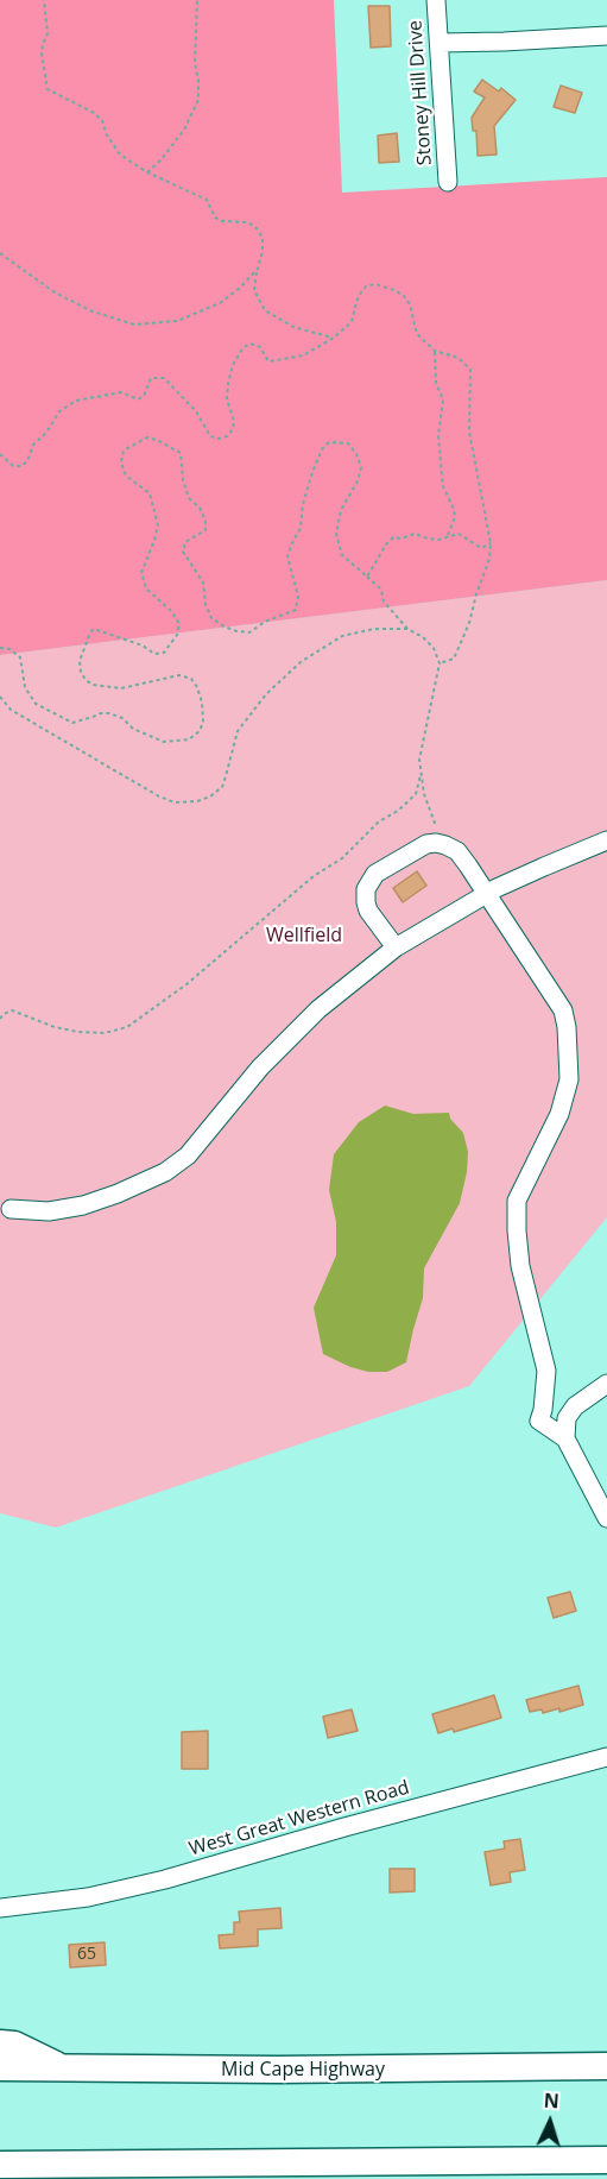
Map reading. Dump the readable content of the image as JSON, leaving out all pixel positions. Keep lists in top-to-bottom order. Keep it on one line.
{"streets":{"highway":["Mid Cape Highway"],"street":["Stoney Hill Drive","West Great Western Road"]},"parks":["Wellfield"],"house_numbers":["65"],"north":"top"}
